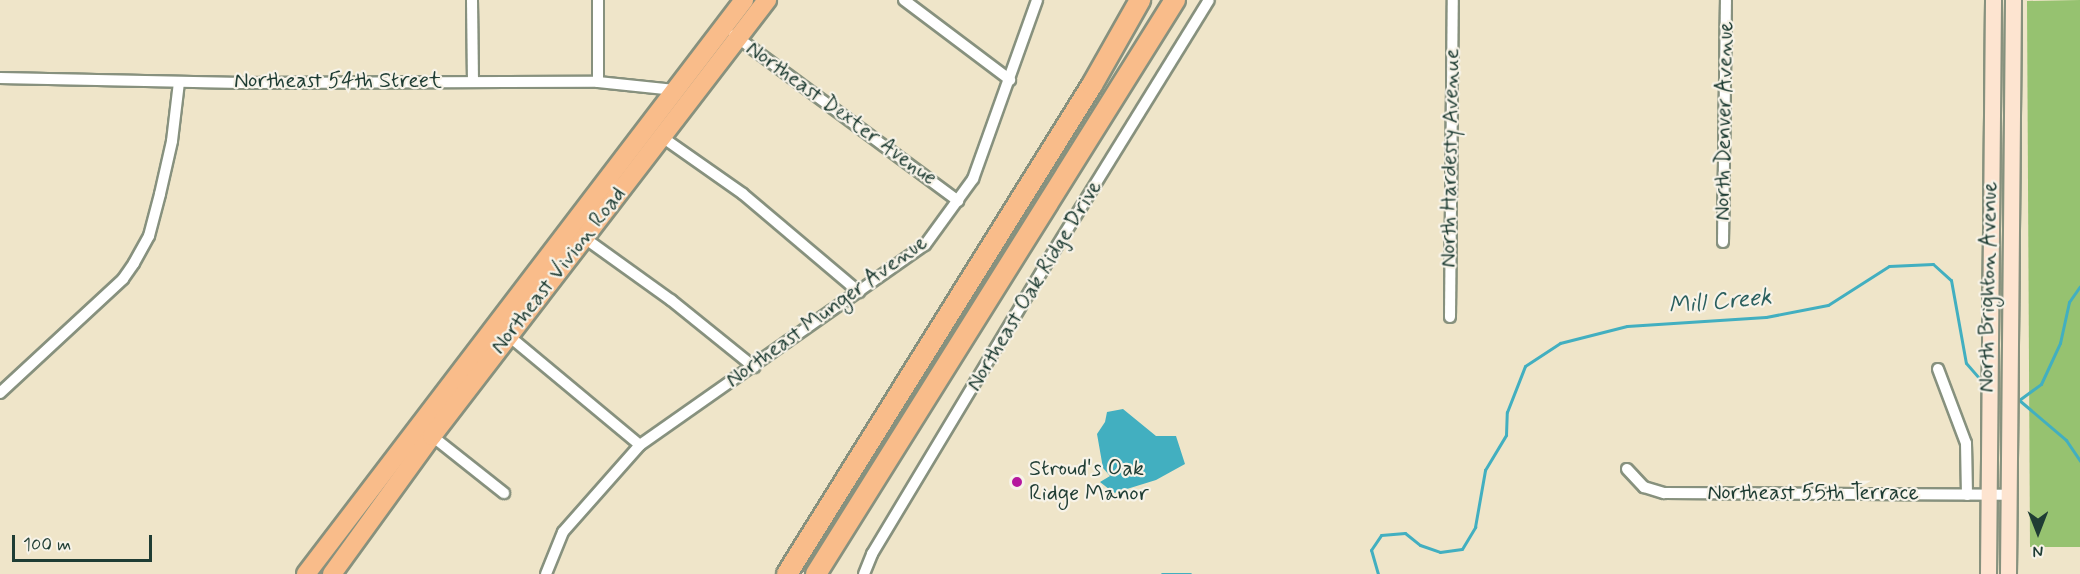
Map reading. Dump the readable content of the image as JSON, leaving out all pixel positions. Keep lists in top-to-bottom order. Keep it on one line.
{"streets":{"main road":["Northeast Vivion Road","North Brighton Avenue"],"street":["Northeast 54th Street","Northeast Dexter Avenue","North Denver Avenue","North Hardesty Avenue","Northeast Oak Ridge Drive","Northeast Munger Avenue","Northeast 55th Terrace"]},"crossings":[["Northeast 54th Street","Northeast Vivion Road"],["Northeast Dexter Avenue","Northeast Vivion Road"],["Northeast Dexter Avenue","Northeast Munger Avenue"],["North Brighton Avenue","Northeast 55th Terrace"]],"water":["Mill Creek"],"places":["Stroud's Oak Ridge Manor"],"scale_bar":"100 m","north":"bottom"}
